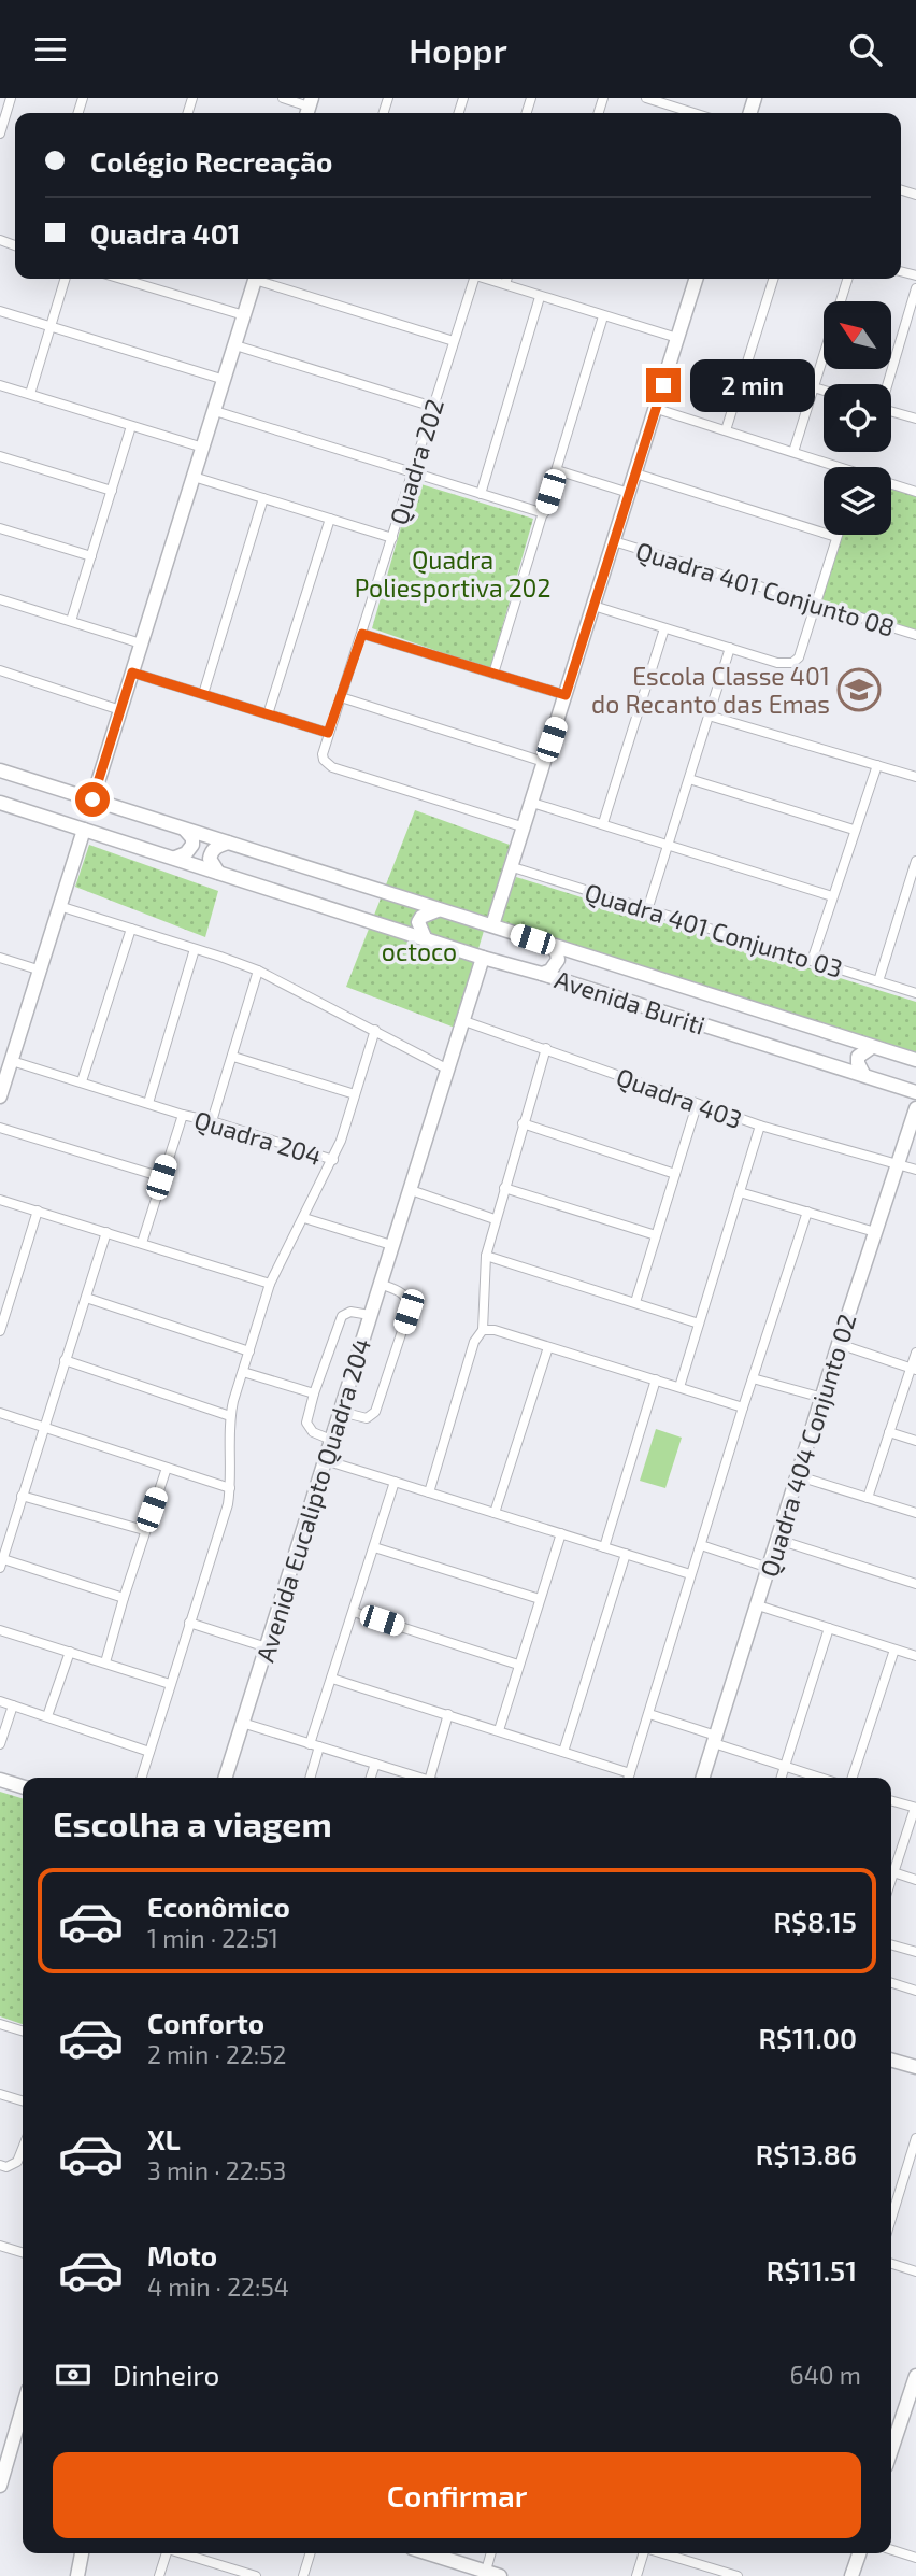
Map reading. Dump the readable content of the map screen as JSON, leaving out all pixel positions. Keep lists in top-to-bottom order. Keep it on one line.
{"streets":{"street":["Quadra 202","Quadra 401 Conjunto 08","Quadra 401 Conjunto 03","Avenida Buriti","Quadra 403","Quadra 204","Quadra 404 Conjunto 02","Avenida Eucalipto Quadra 204"]},"crossings":[["Avenida Buriti","Avenida Eucalipto Quadra 204"],["Quadra 403","Quadra 404 Conjunto 02"],["Quadra 403","Avenida Eucalipto Quadra 204"]],"parks":["Quadra Poliesportiva 202","octoco"],"places":{"school or university":["Escola Classe 401 do Recanto das Emas"]},"north":"top left","page":{"header":"Hoppr","banner":["Colégio Recreação","Quadra 401"],"bubble":"2 min","heading":"Escolha a viagem","list":[{"name":"Econômico","note":"1 min · 22:51","value":"R$8.15"},{"name":"Conforto","note":"2 min · 22:52","value":"R$11.00"},{"name":"XL","note":"3 min · 22:53","value":"R$13.86"},{"name":"Moto","note":"4 min · 22:54","value":"R$11.51"}],"pay":["Dinheiro","640 m"],"buttons":"Confirmar"}}
